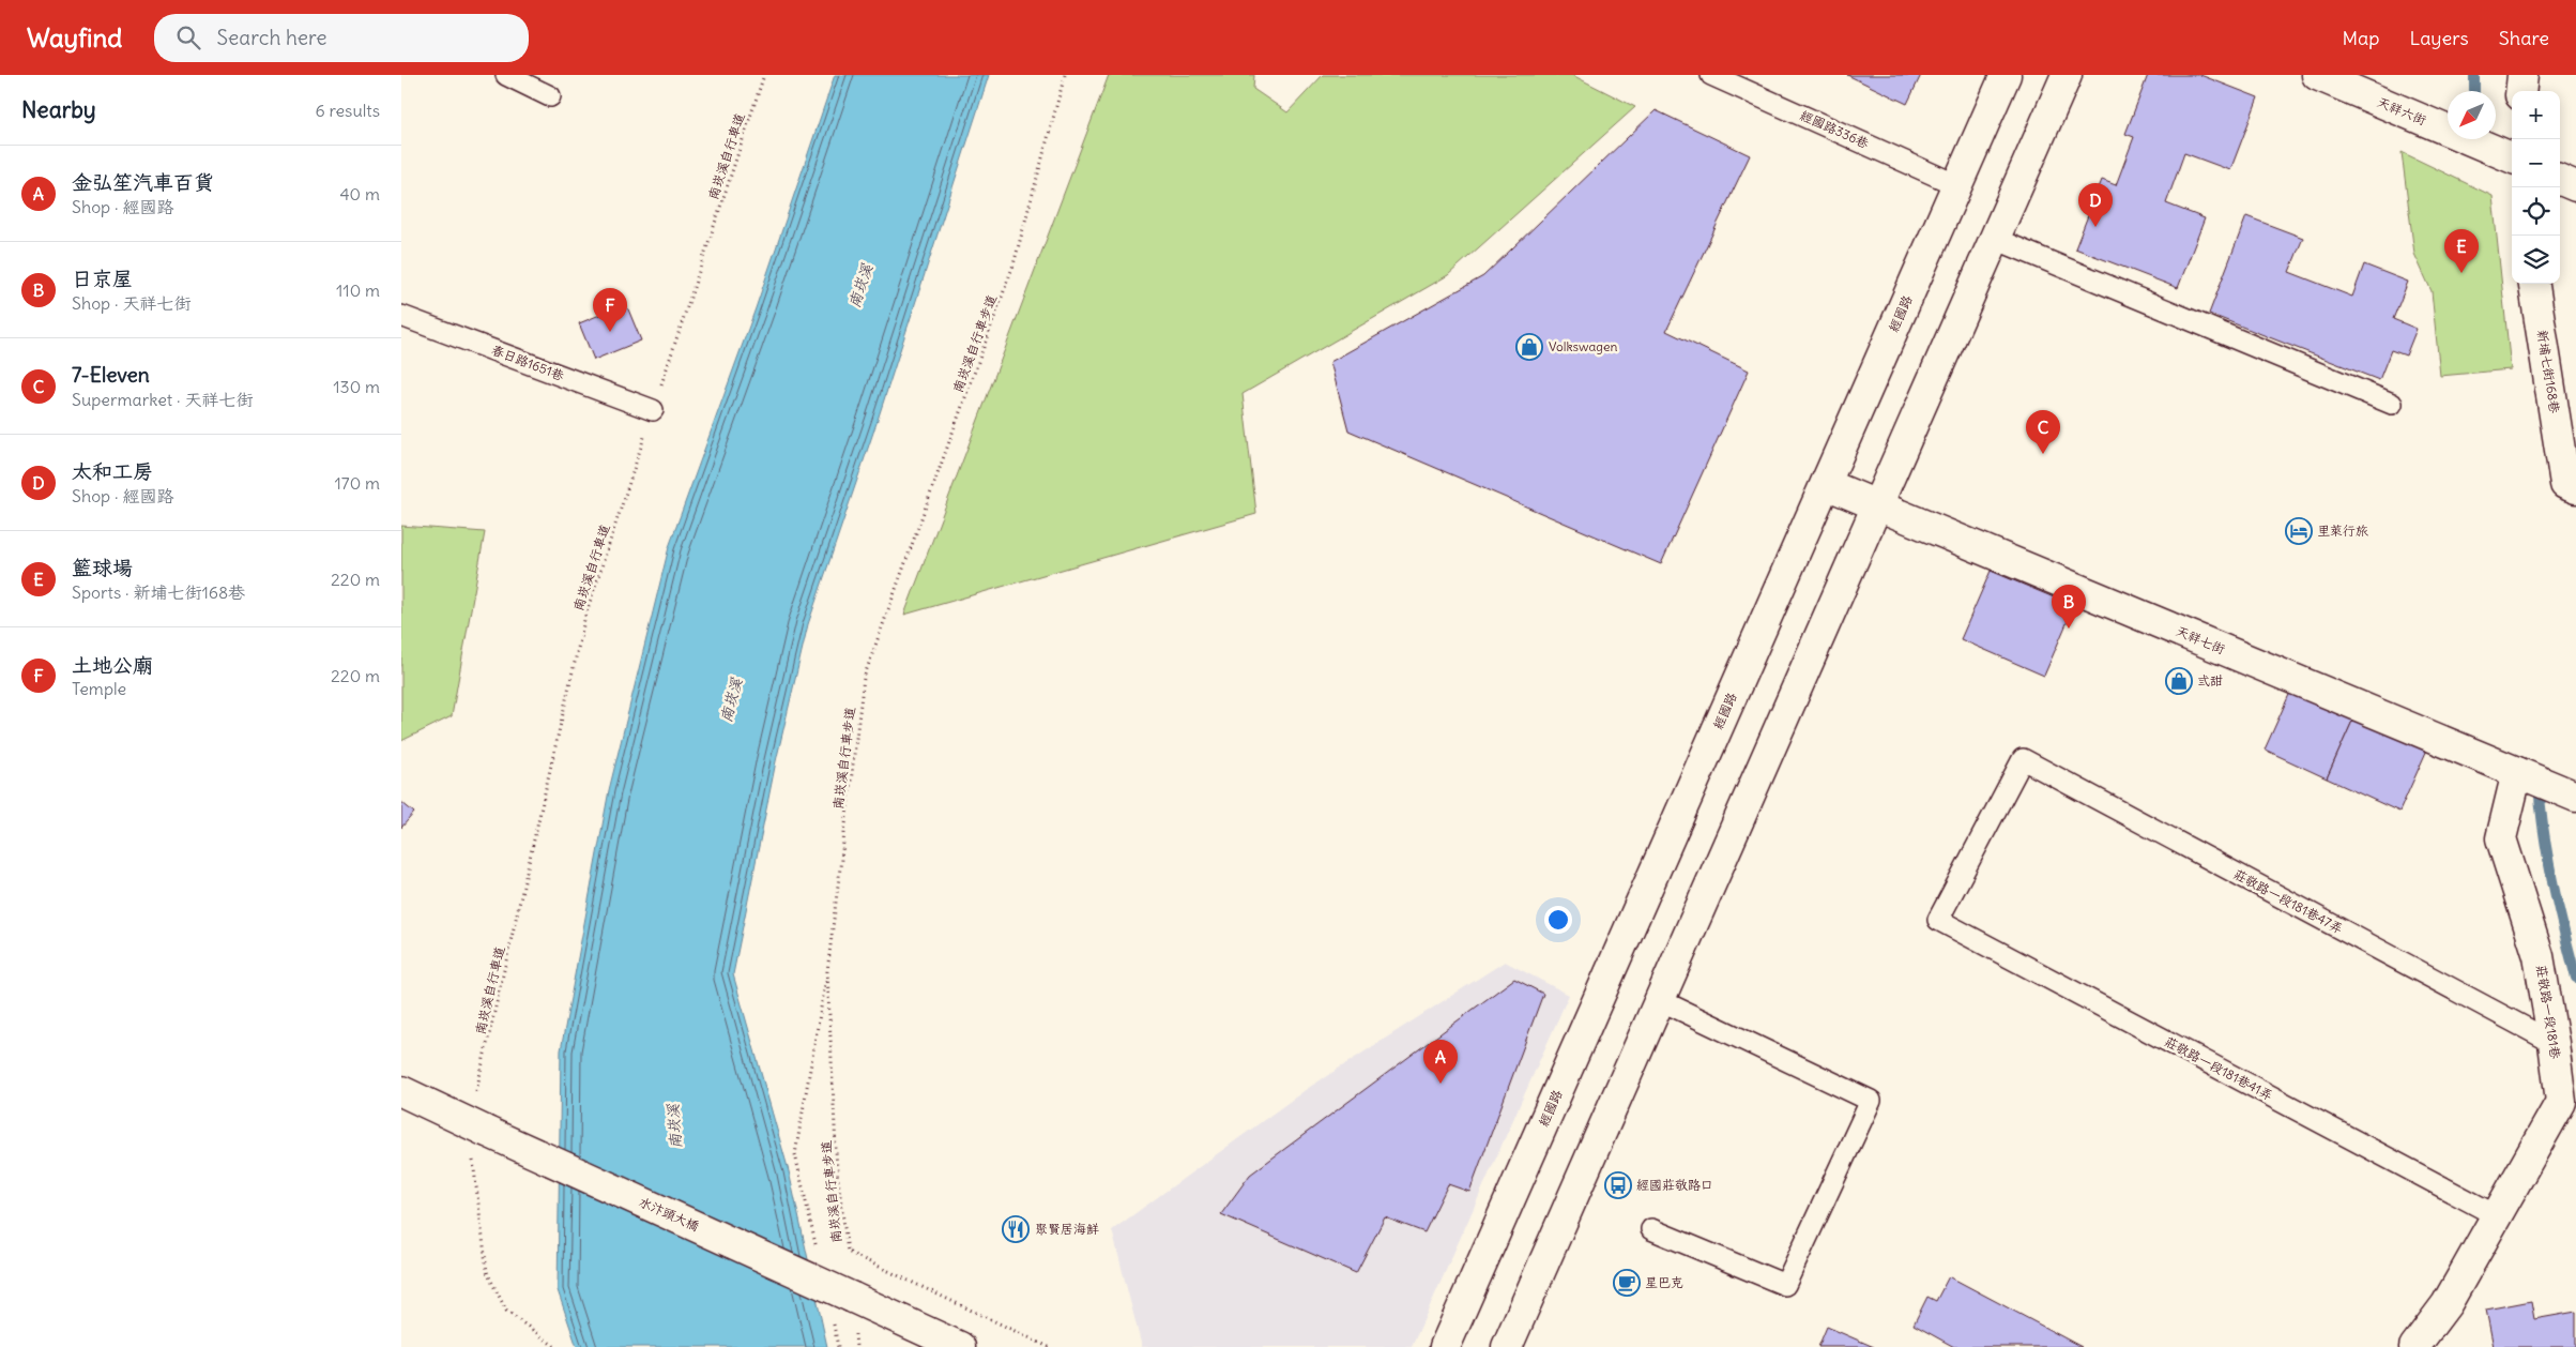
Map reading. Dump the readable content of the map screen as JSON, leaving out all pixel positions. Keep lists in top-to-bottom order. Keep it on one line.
{"streets":{"street":["天祥六街","經國路","新埔七街168巷","天祥七街","莊敬路一段181巷","水汴頭大橋"],"lane":["經國路336巷","春日路1651巷","莊敬路一段181巷47弄","莊敬路一段181巷41弄"],"path":["南崁溪自行車道","南崁溪自行車步道"]},"crossings":[["經國路336巷","經國路"],["南崁溪自行車道","春日路1651巷"],["經國路","天祥七街"],["天祥七街","莊敬路一段181巷"],["莊敬路一段181巷47弄","莊敬路一段181巷"],["莊敬路一段181巷47弄","莊敬路一段181巷41弄"],["莊敬路一段181巷","莊敬路一段181巷41弄"]],"water":["南崁溪"],"places":{"shop":["Volkswagen","弎甜"],"hotel":["里萊行旅"],"bus stop":["經國莊敬路口"],"restaurant":["聚賢居海鮮"],"cafe":["星巴克"]},"north":"bottom left","page":{"header":"Wayfind","search":"Search here","nav":["Map","Layers","Share"],"heading":["Nearby","6 results"],"map_buttons":["+","−"],"list":[{"mark":"A","name":"金弘笙汽車百貨","note":"Shop · 經國路","value":"40 m"},{"mark":"B","name":"日京屋","note":"Shop · 天祥七街","value":"110 m"},{"mark":"C","name":"7-Eleven","note":"Supermarket · 天祥七街","value":"130 m"},{"mark":"D","name":"太和工房","note":"Shop · 經國路","value":"170 m"},{"mark":"E","name":"籃球場","note":"Sports · 新埔七街168巷","value":"220 m"},{"mark":"F","name":"土地公廟","note":"Temple","value":"220 m"}],"pins":["D","E","F","C","B","A"]}}
